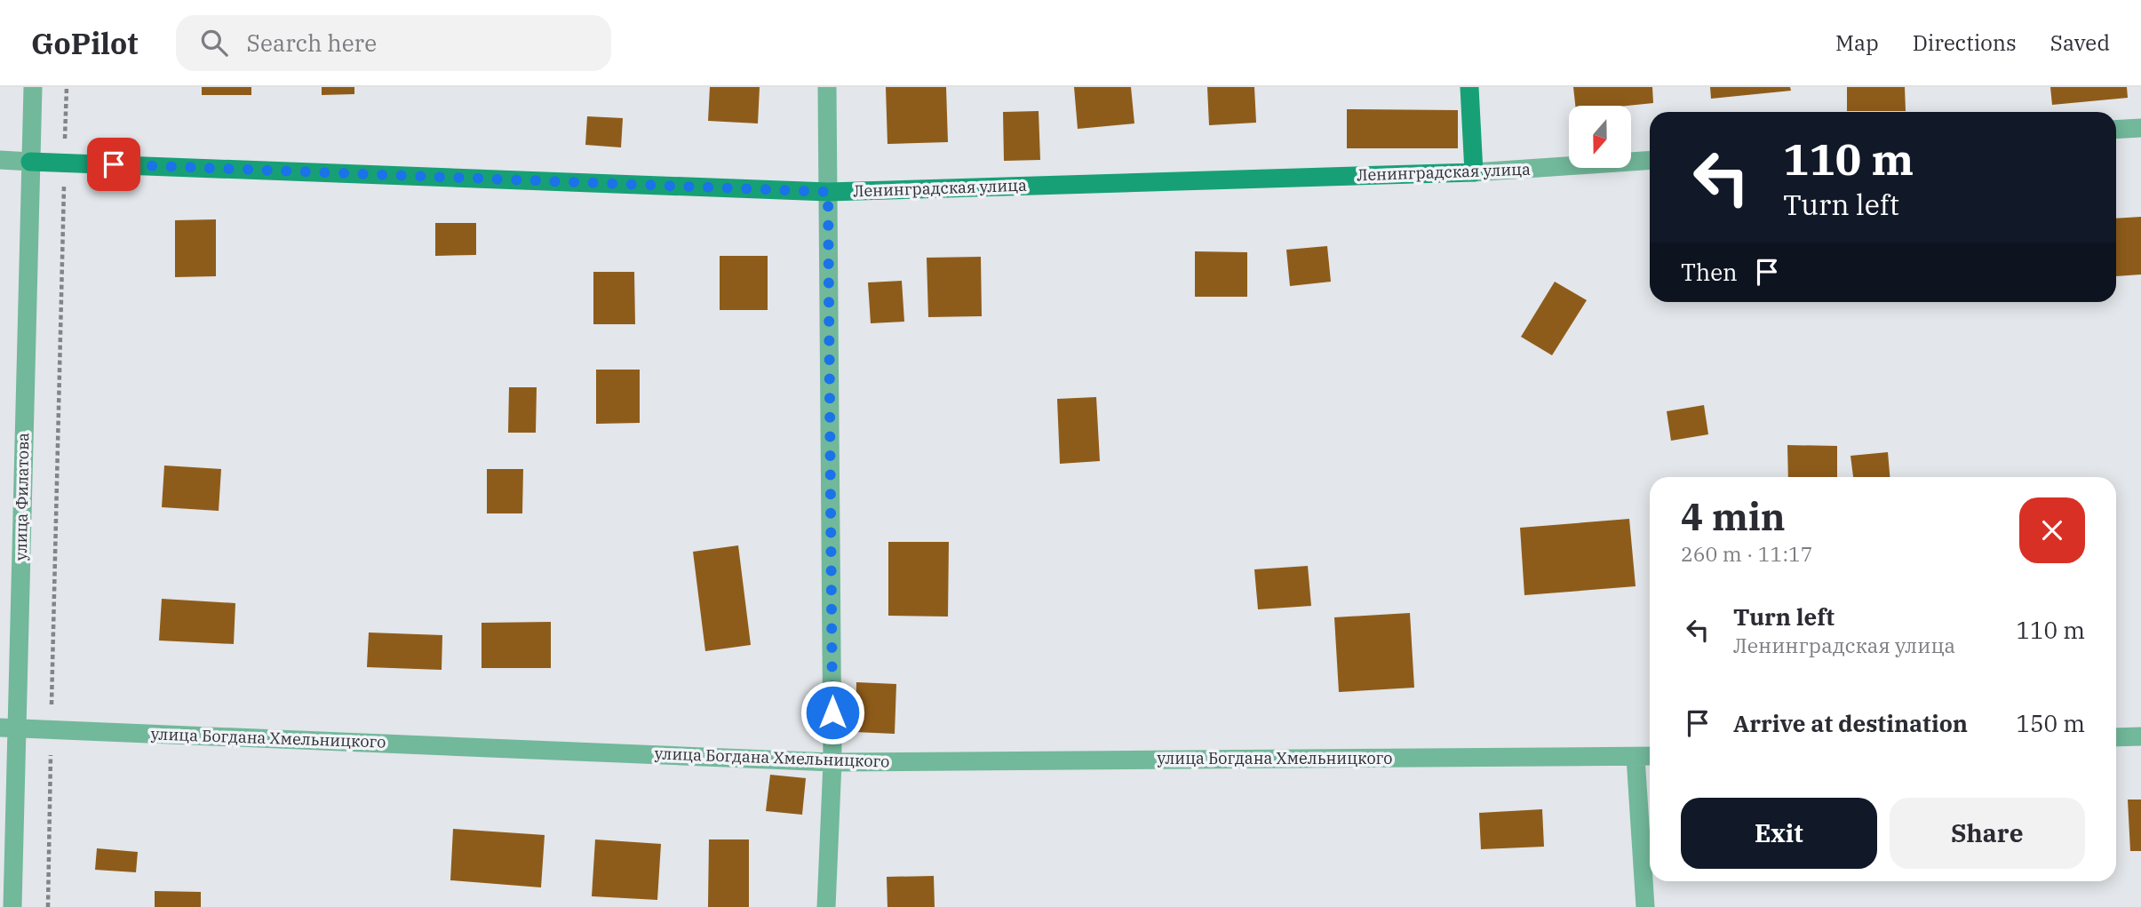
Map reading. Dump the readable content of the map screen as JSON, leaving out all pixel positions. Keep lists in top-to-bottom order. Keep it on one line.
{"streets":{"street":["Ленинградская улица","улица Филатова","улица Богдана Хмельницкого"]},"crossings":[["Ленинградская улица","улица Филатова"],["улица Филатова","улица Богдана Хмельницкого"]],"north":"bottom","page":{"header":"GoPilot","search":"Search here","nav":["Map","Directions","Saved"],"turn":["110 m","Turn left"],"then":"Then","heading":["4 min","260 m · 11:17"],"list":[{"name":"Turn left","note":"Ленинградская улица","value":"110 m"},{"name":"Arrive at destination","value":"150 m"}],"buttons":["Exit","Share"]}}
